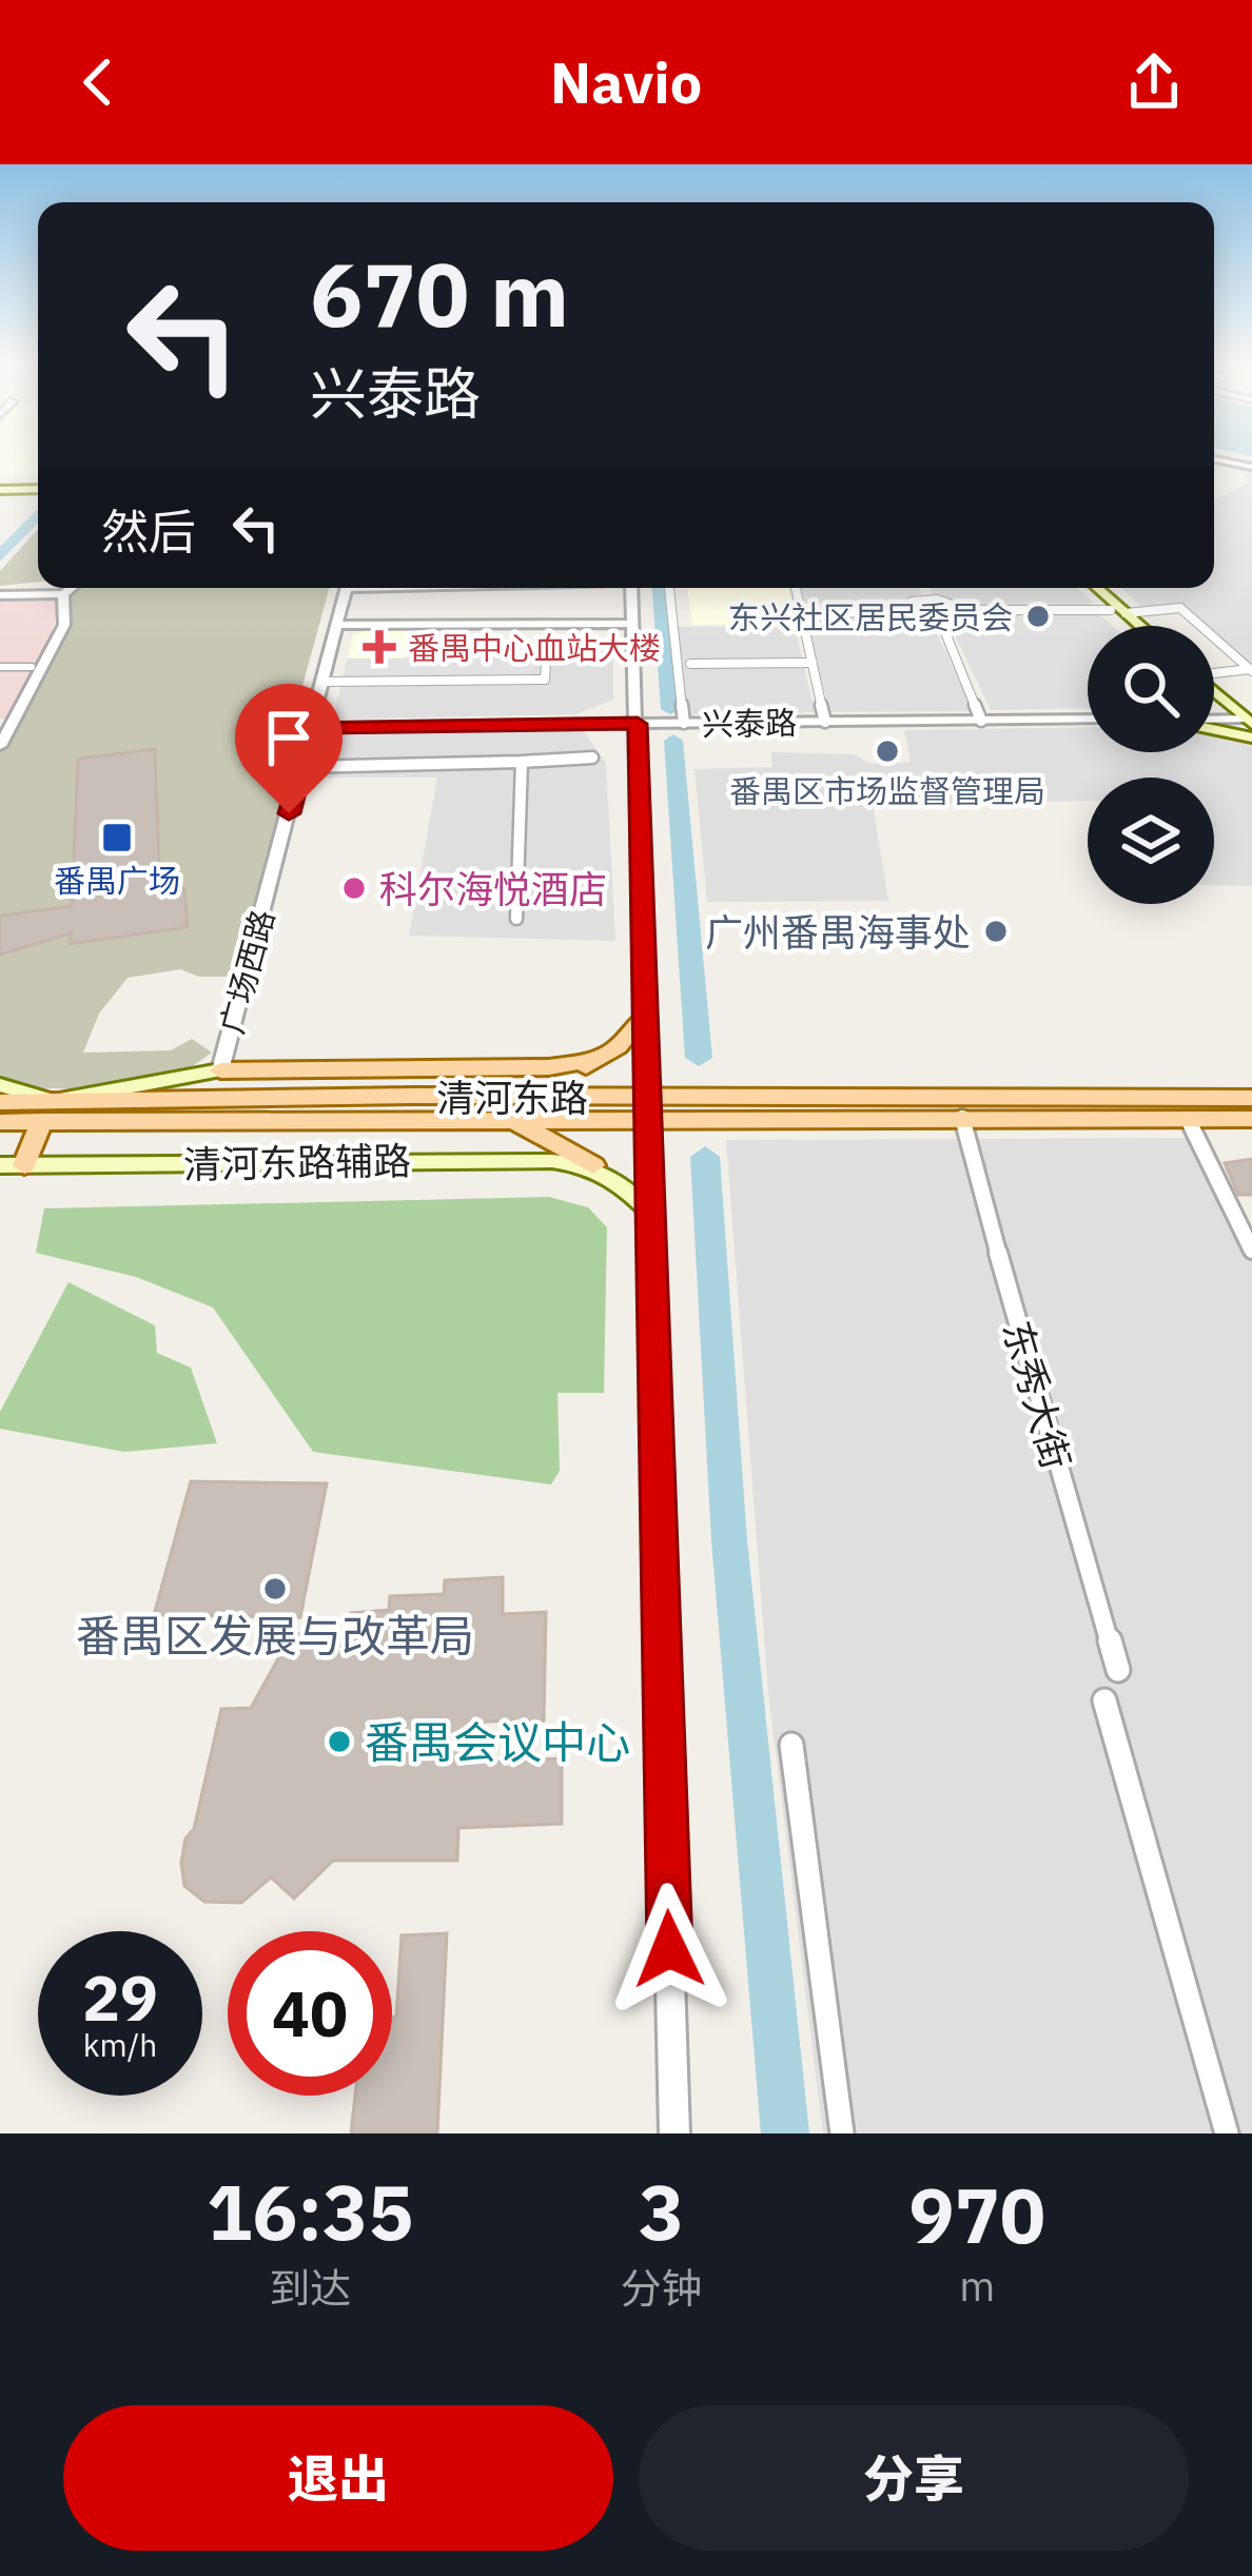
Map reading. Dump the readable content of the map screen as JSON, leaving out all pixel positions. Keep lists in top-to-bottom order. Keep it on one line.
{"streets":{"main road":["清河东路","清河东路辅路"],"street":["兴泰路","广场西路","东秀大街"]},"crossings":[["兴泰路","广场西路"],["清河东路","东秀大街"]],"places":{"other":["东兴社区居民委员会","番禺区市场监督管理局","科尔海悦酒店","广州番禺海事处","番禺区发展与改革局","番禺会议中心"],"health":["番禺中心血站大楼"],"transit":["番禺广场"]},"page":{"header":"Navio","turn":["670 m","兴泰路"],"then":"然后","speed":"29 km/h","limit":"40","eta":["16:35","到达","3","分钟","970","m"],"buttons":["退出","分享"]}}
